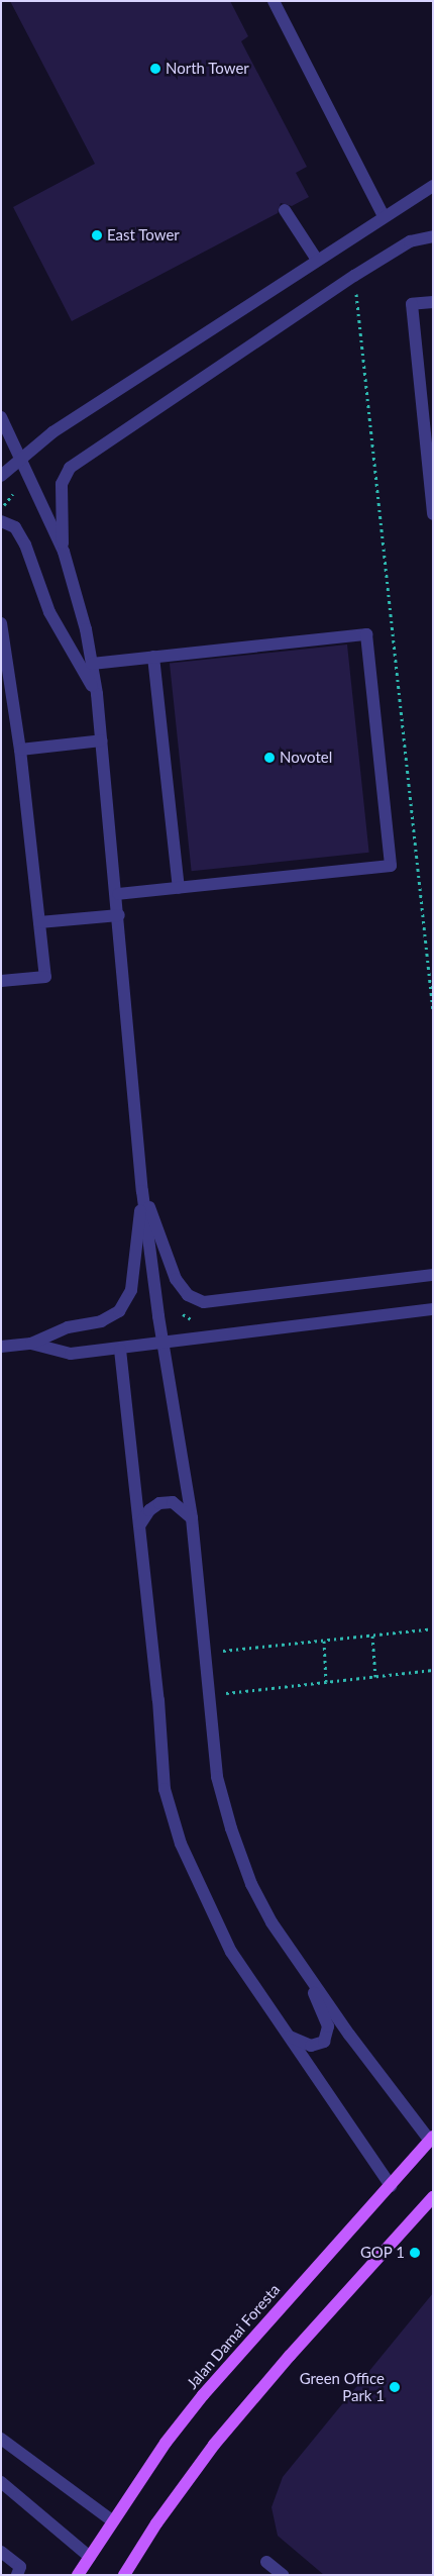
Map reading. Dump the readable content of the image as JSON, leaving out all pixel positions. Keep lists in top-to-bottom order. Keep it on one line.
{"streets":{"main road":["Jalan Damai Foresta"]},"places":["North Tower","East Tower","Novotel","GOP 1","Green Office Park 1"]}
